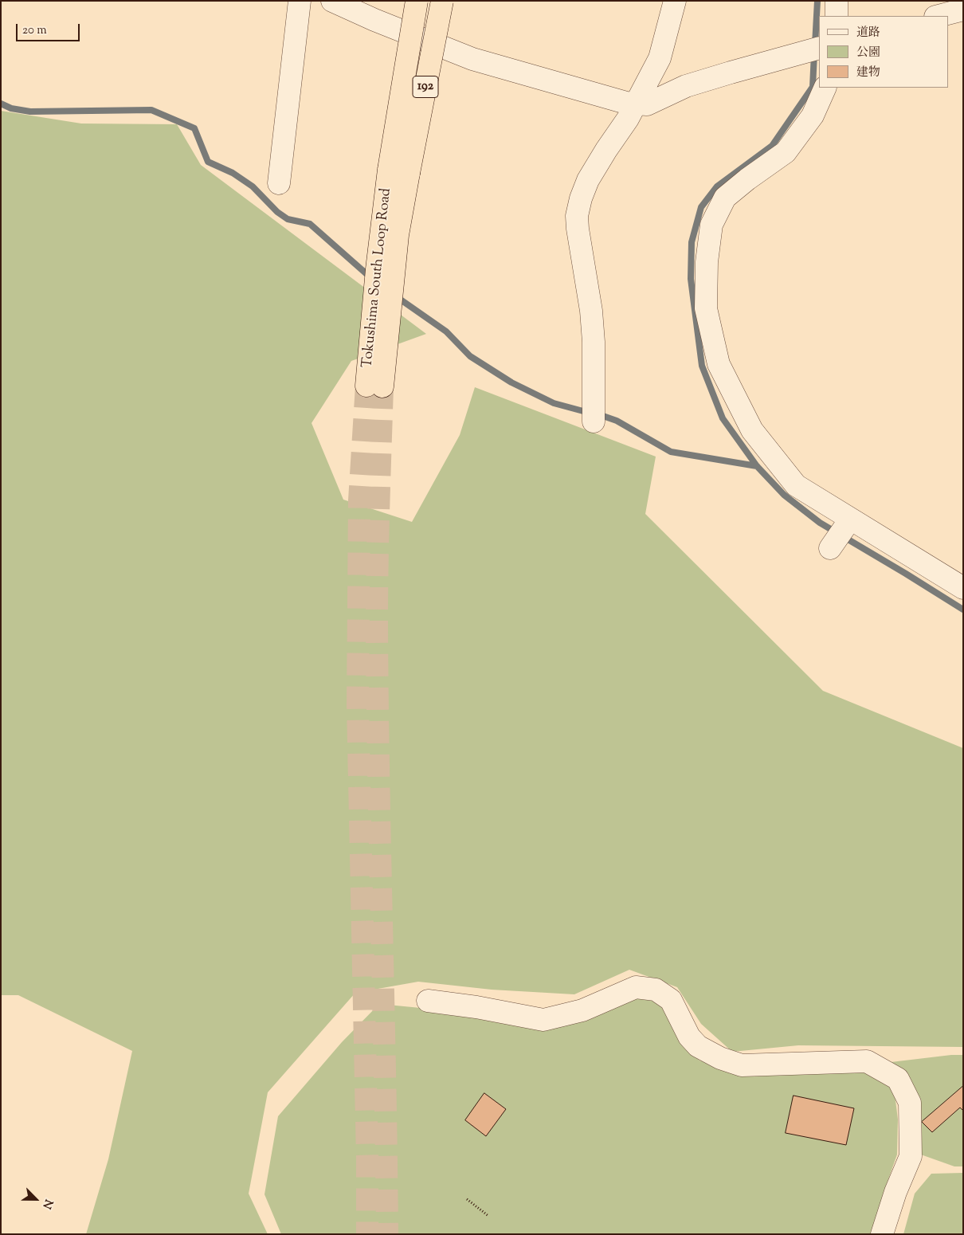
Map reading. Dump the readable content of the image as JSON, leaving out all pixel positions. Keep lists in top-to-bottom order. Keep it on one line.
{"streets":{"highway":["192","Tokushima South Loop Road"]},"crossings":[["192","Tokushima South Loop Road"]],"legend":["道路","公園","建物"],"scale_bar":"20 m","north":"bottom right"}
